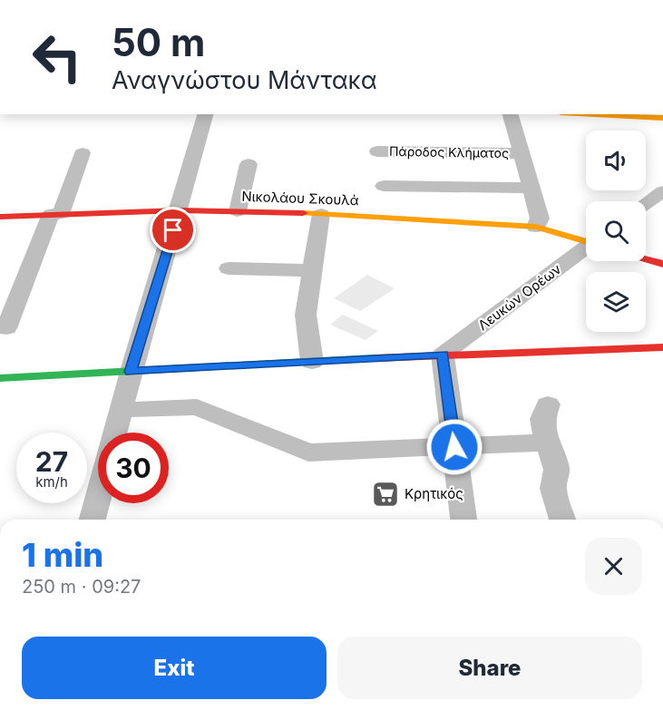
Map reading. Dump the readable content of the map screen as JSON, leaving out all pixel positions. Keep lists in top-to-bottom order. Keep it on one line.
{"streets":{"street":["Πάροδος Κλήματος","Νικολάου Σκουλά","Λευκών Ορέων"]},"places":{"supermarket":["Κρητικός"]},"page":{"turn":["50 m","Αναγνώστου Μάντακα"],"speed":"27 km/h","limit":"30","heading":["1 min","250 m · 09:27"],"buttons":["Exit","Share"]}}
